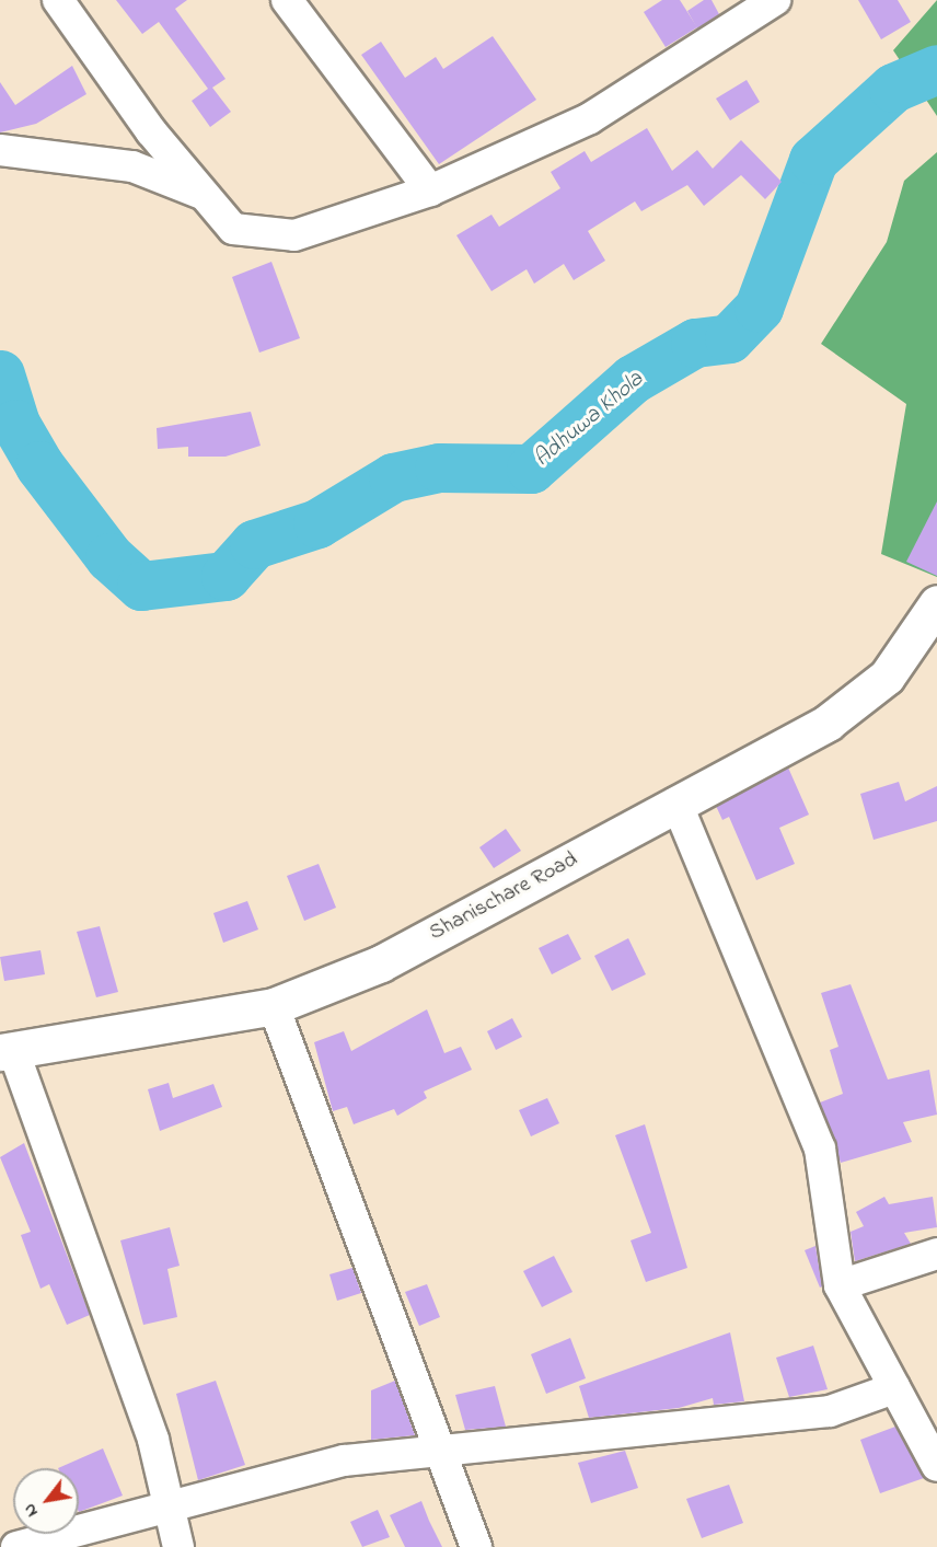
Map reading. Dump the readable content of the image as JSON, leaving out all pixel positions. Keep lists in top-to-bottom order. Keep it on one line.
{"streets":{"street":["Shanischare Road"]},"water":["Adhuwa Khola"],"north":"bottom left"}
